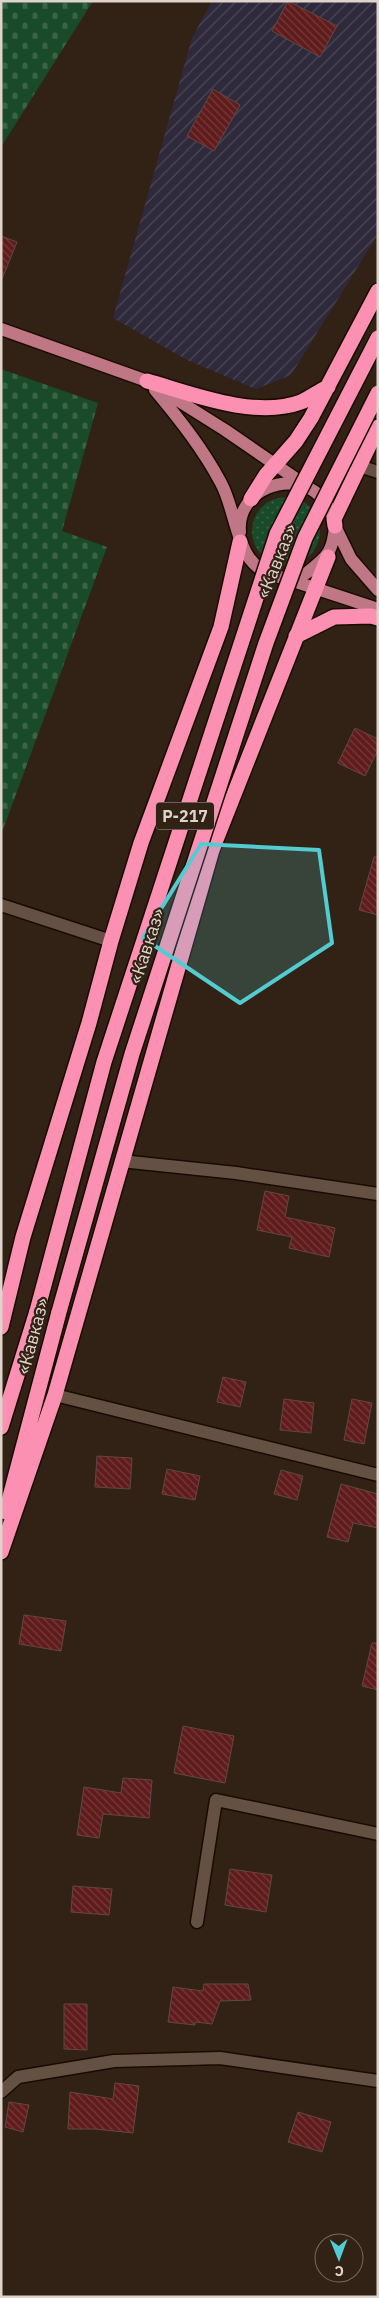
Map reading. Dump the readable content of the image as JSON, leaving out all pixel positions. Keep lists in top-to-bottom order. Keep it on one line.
{"streets":{"highway":["«Кавказ»","Р-217"]},"north":"bottom"}
